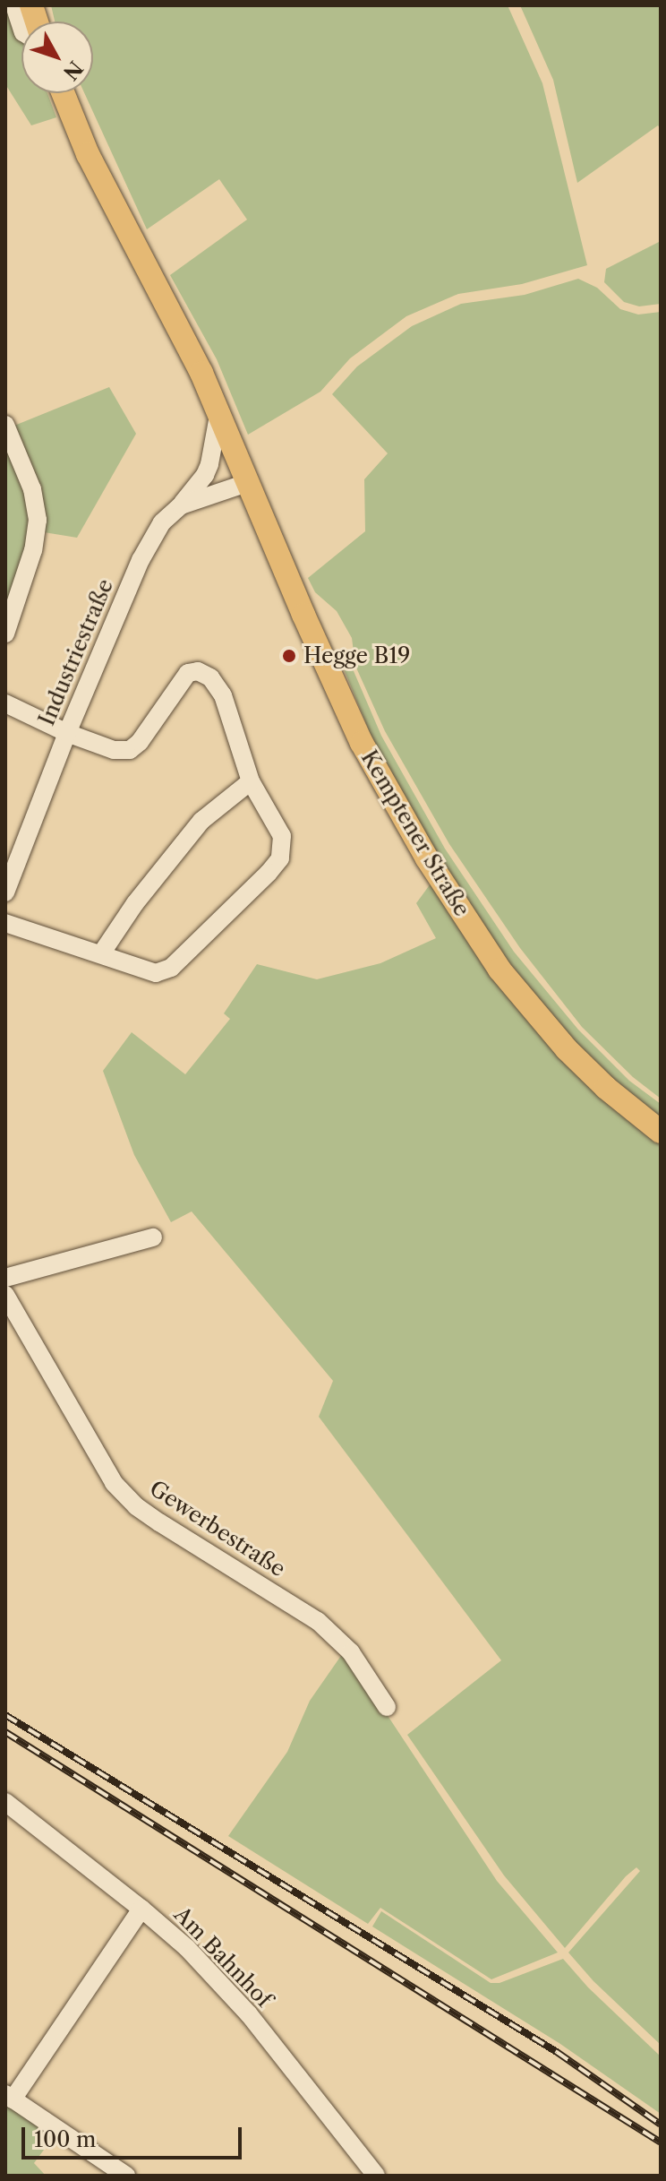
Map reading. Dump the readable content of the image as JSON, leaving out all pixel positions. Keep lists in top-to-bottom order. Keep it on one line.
{"streets":{"main road":["Kemptener Straße"],"street":["Industriestraße","Gewerbestraße","Am Bahnhof"]},"crossings":[["Industriestraße","Kemptener Straße"]],"places":["Hegge B19"],"scale_bar":"100 m","north":"bottom right"}
